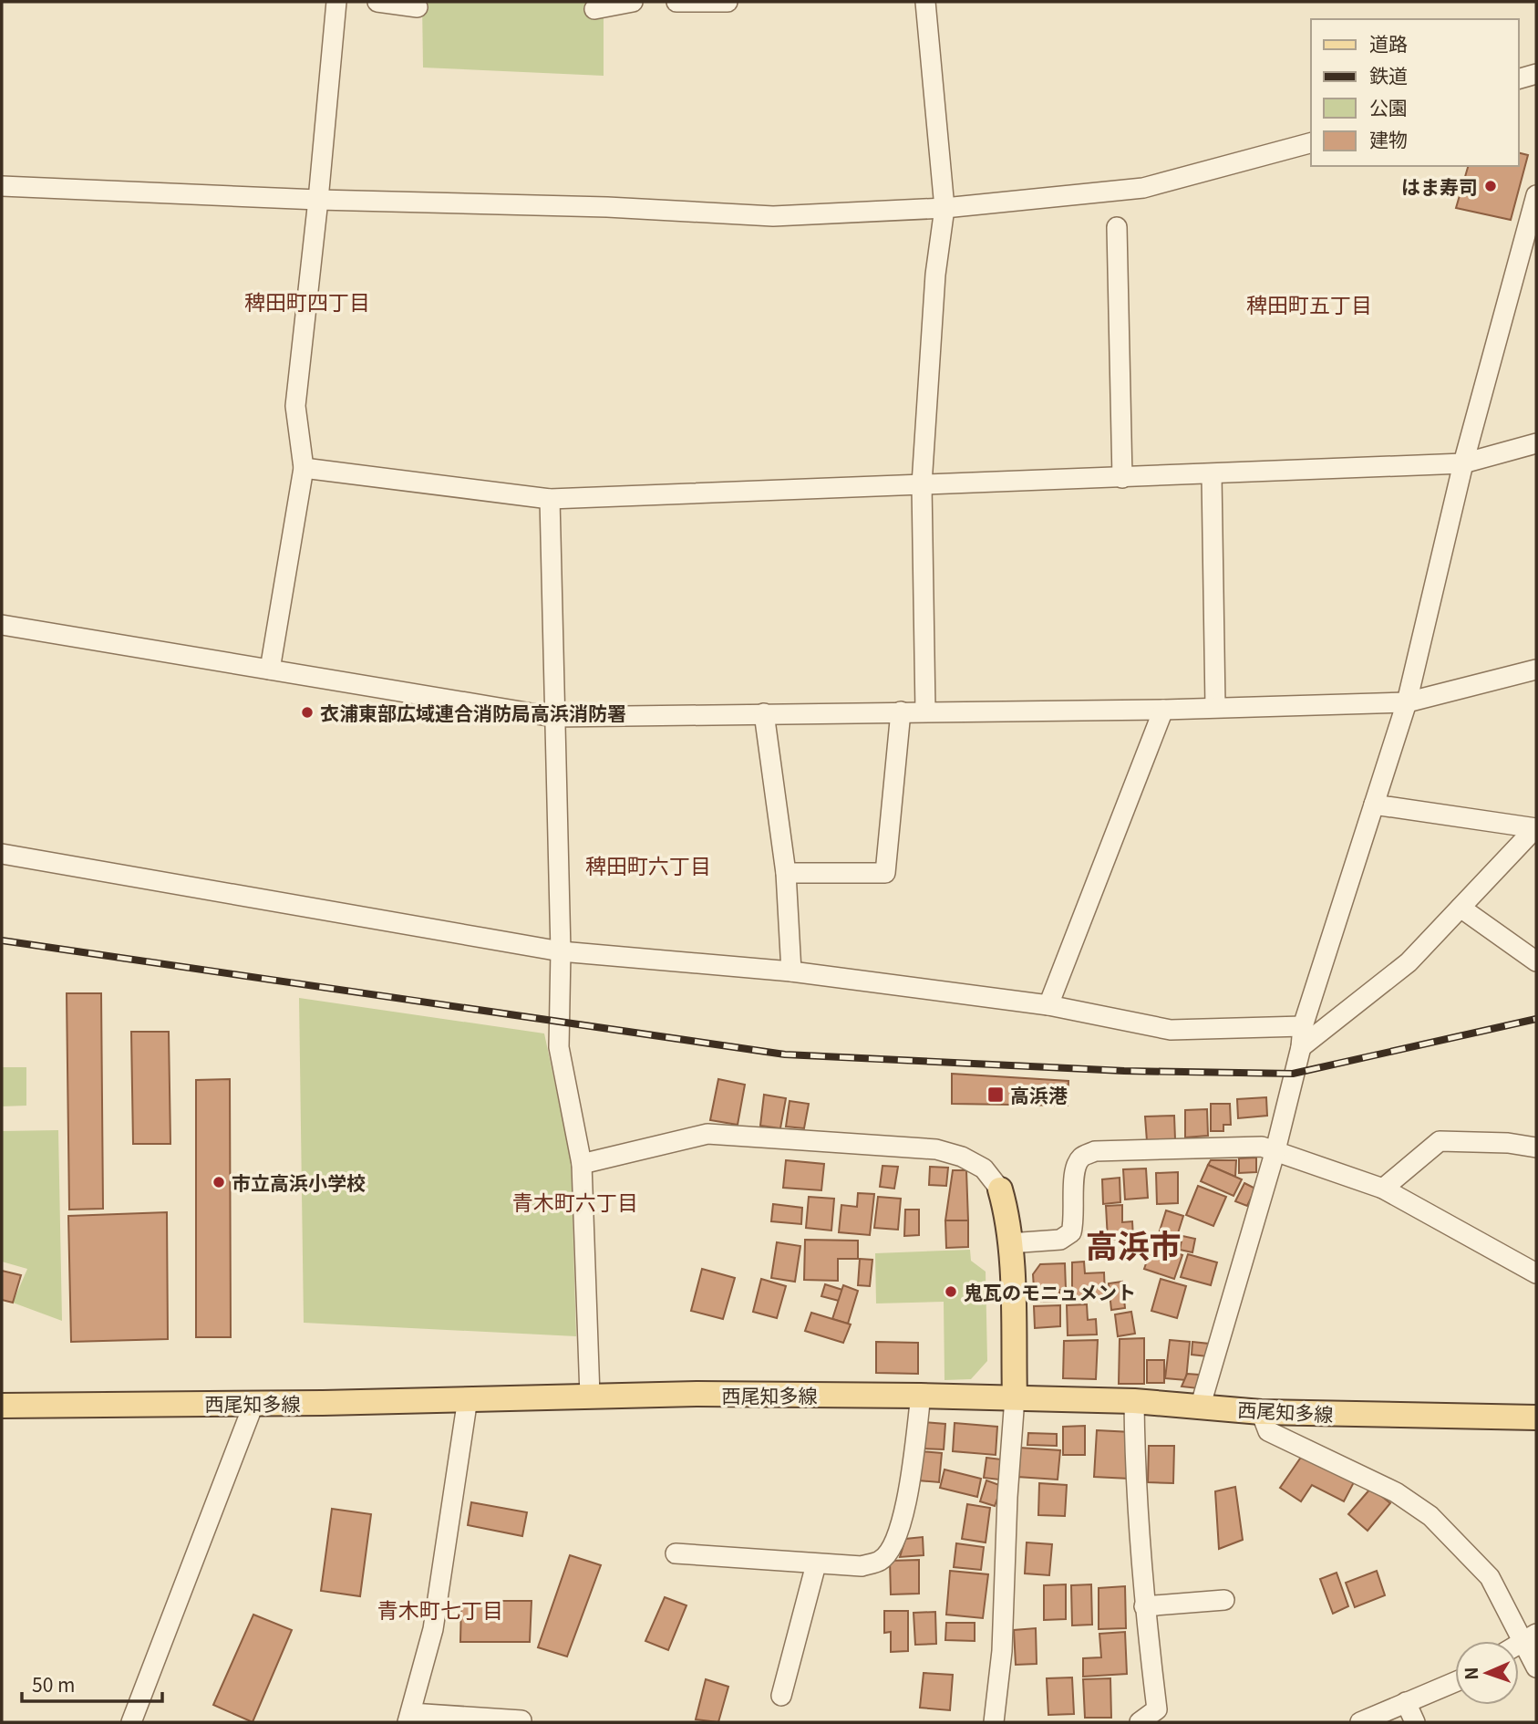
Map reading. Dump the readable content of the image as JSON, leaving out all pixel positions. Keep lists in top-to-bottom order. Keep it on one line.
{"streets":{"main road":["西尾知多線"]},"districts":["稗田町四丁目","稗田町五丁目","稗田町六丁目","青木町六丁目","高浜市","青木町七丁目"],"places":{"other":["はま寿司","衣浦東部広域連合消防局高浜消防署","市立高浜小学校","鬼瓦のモニュメント"],"transit":["高浜港"]},"legend":["道路","鉄道","公園","建物"],"scale_bar":"50 m","north":"left"}
